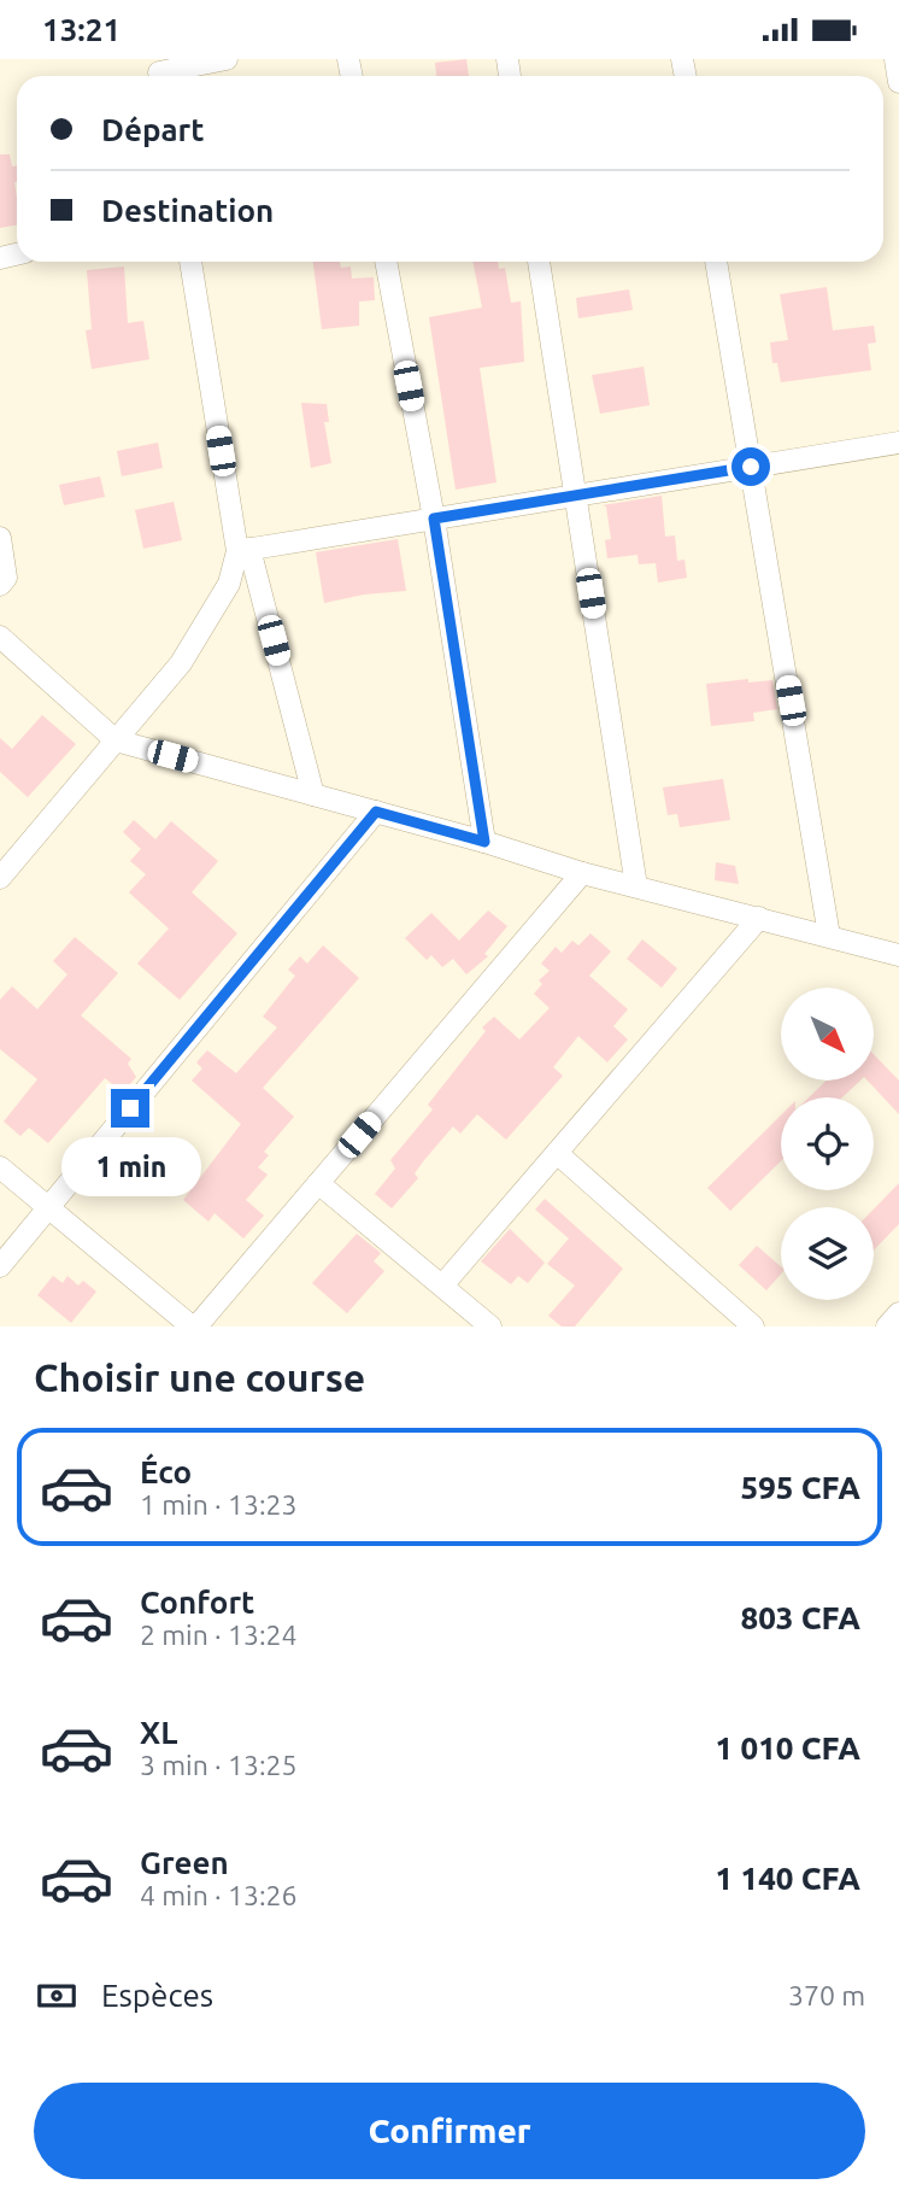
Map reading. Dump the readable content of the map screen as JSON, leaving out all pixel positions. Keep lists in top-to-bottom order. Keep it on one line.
{"north":"bottom right","page":{"status":"13:21","banner":["Départ","Destination"],"bubble":"1 min","heading":"Choisir une course","list":[{"name":"Éco","note":"1 min · 13:23","value":"595 CFA"},{"name":"Confort","note":"2 min · 13:24","value":"803 CFA"},{"name":"XL","note":"3 min · 13:25","value":"1 010 CFA"},{"name":"Green","note":"4 min · 13:26","value":"1 140 CFA"}],"pay":["Espèces","370 m"],"buttons":"Confirmer"}}
